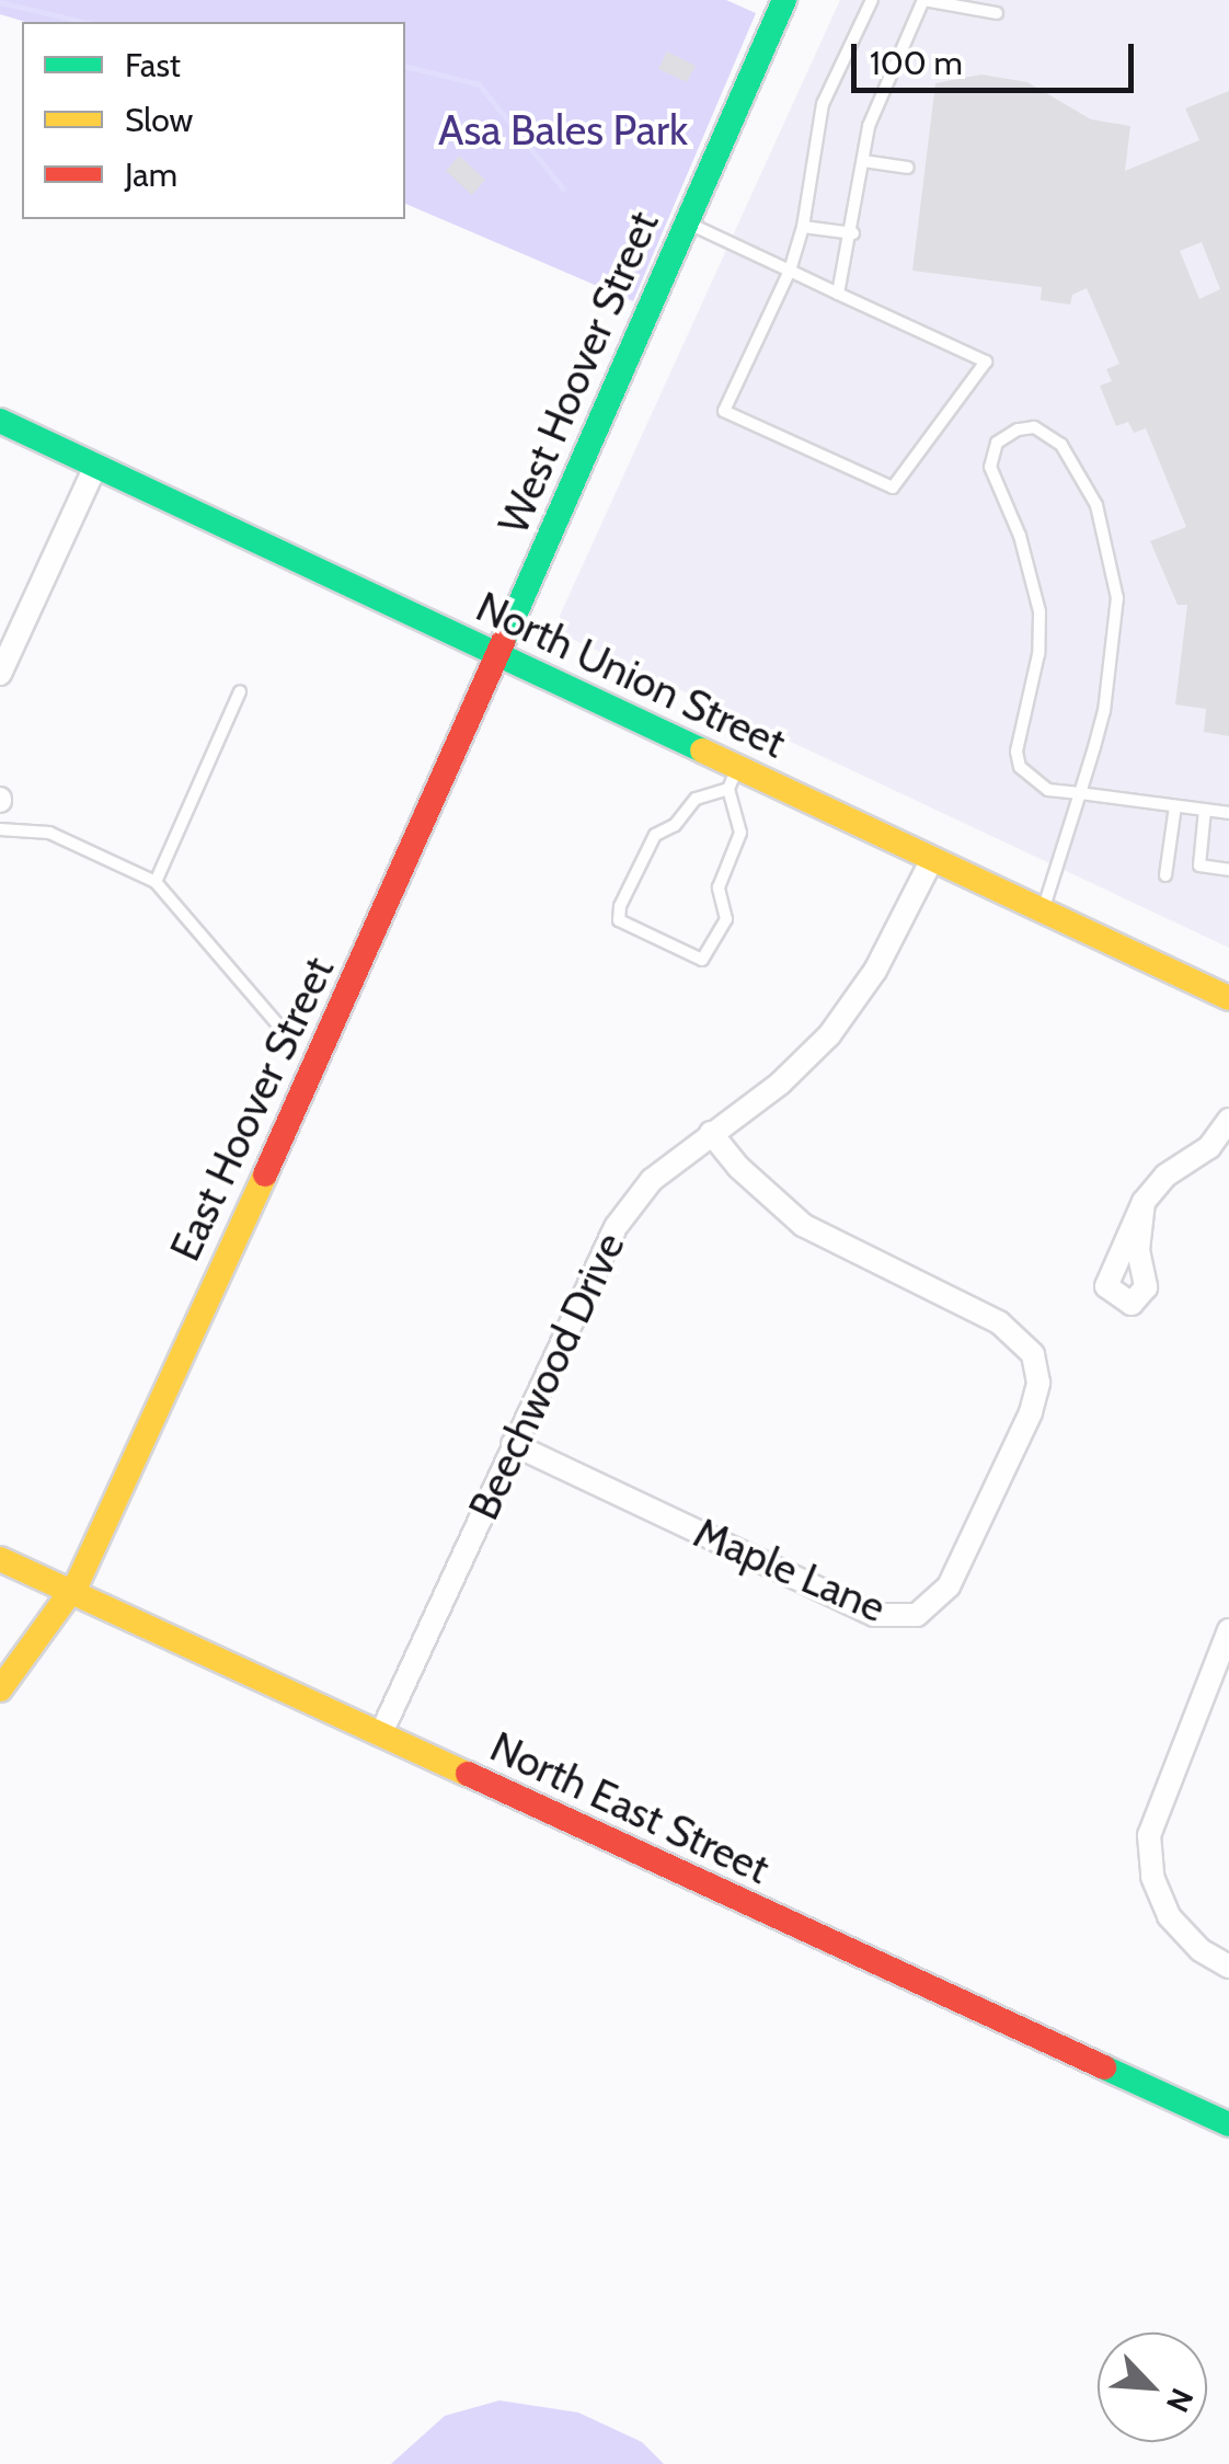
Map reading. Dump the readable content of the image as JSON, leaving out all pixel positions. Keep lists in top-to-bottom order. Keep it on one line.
{"streets":{"street":["West Hoover Street","North Union Street","East Hoover Street","Beechwood Drive","Maple Lane","North East Street"]},"crossings":[["West Hoover Street","North Union Street"],["West Hoover Street","East Hoover Street"],["North Union Street","East Hoover Street"],["North Union Street","Beechwood Drive"],["East Hoover Street","North East Street"],["Beechwood Drive","Maple Lane"],["Beechwood Drive","North East Street"]],"parks":["Asa Bales Park"],"legend":["Fast","Slow","Jam"],"scale_bar":"100 m","north":"bottom right"}
